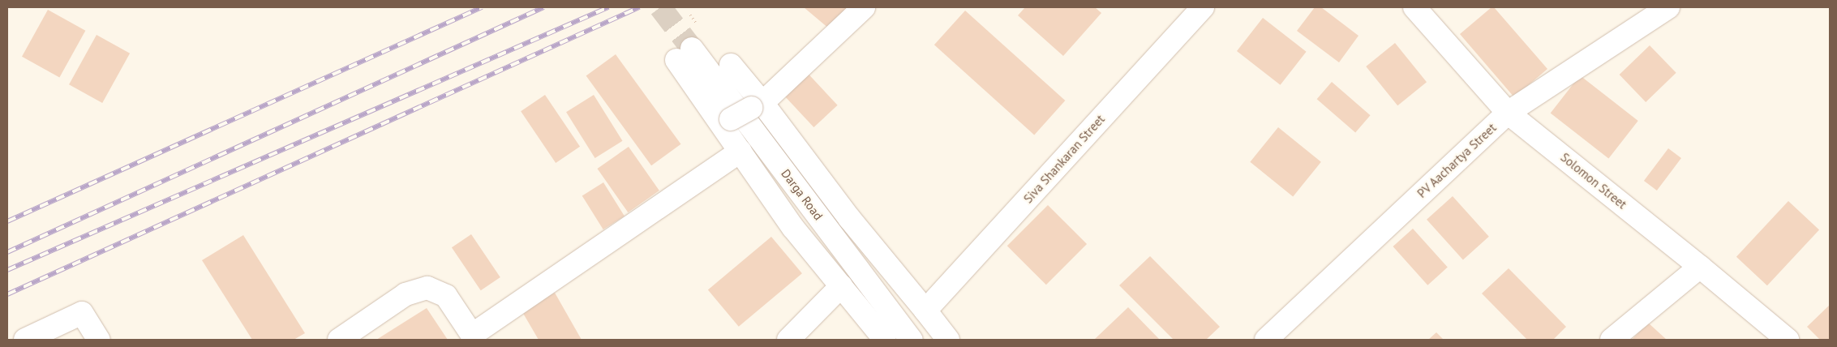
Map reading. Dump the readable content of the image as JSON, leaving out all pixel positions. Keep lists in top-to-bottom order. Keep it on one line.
{"streets":{"street":["Siva Shankaran Street","PV Aachartya Street","Solomon Street","Darga Road"]},"crossings":[["PV Aachartya Street","Solomon Street"]]}
